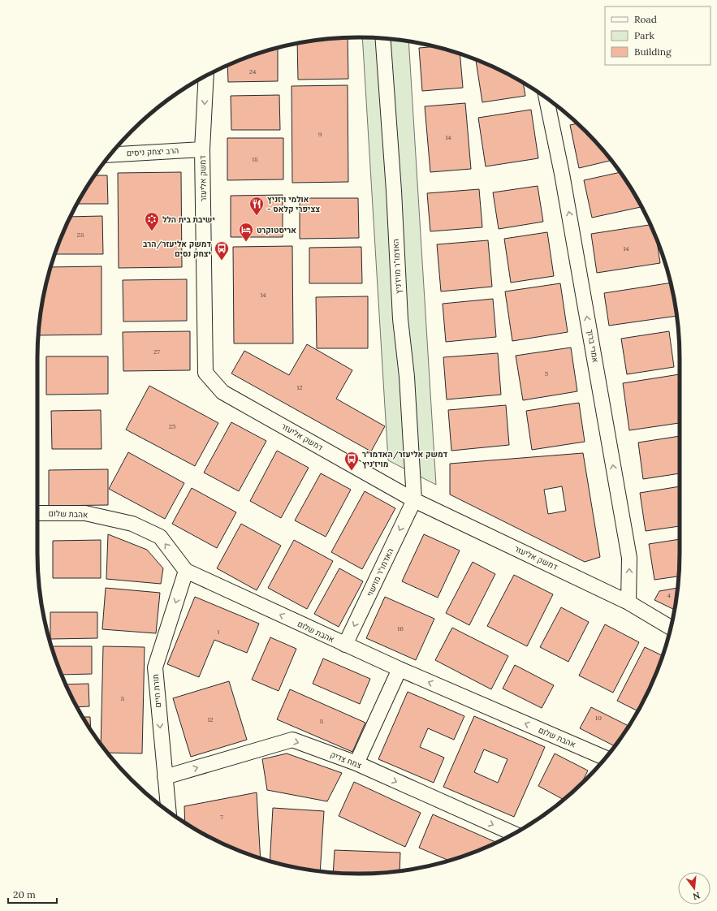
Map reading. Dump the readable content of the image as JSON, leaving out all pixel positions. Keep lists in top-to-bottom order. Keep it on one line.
{"streets":{"street":["הרב יצחק ניסים","דמשק אליעזר","האדמו\"ר מויז'ניץ","אמרי ברוך","אהבת שלום","האדמו\"ר מוישוי","תורת חיים","צמח צדיק"]},"crossings":[["הרב יצחק ניסים","דמשק אליעזר"],["דמשק אליעזר","האדמו\"ר מויז'ניץ"],["דמשק אליעזר","אמרי ברוך"],["דמשק אליעזר","האדמו\"ר מוישוי"],["האדמו\"ר מויז'ניץ","האדמו\"ר מוישוי"],["אהבת שלום","האדמו\"ר מוישוי"],["אהבת שלום","תורת חיים"],["תורת חיים","צמח צדיק"]],"one_way":["אמרי ברוך","אהבת שלום","האדמו\"ר מוישוי","תורת חיים","צמח צדיק"],"places":{"restaurant":["אולמי ויזניץ - צציפרי קלאס"],"synagogue":["ישיבת בית הלל"],"hotel":["אריסטוקרט"],"bus stop":["דמשק אליעזר/הרב יצחק נסים","דמשק אליעזר/האדמו״ר מויז׳ניץ"]},"house_numbers":["24","9","14","18","28","14","14","27","5","12","25","4","16","1","8","10","12","8","7"],"legend":["Road","Park","Building"],"scale_bar":"20 m","north":"bottom"}
